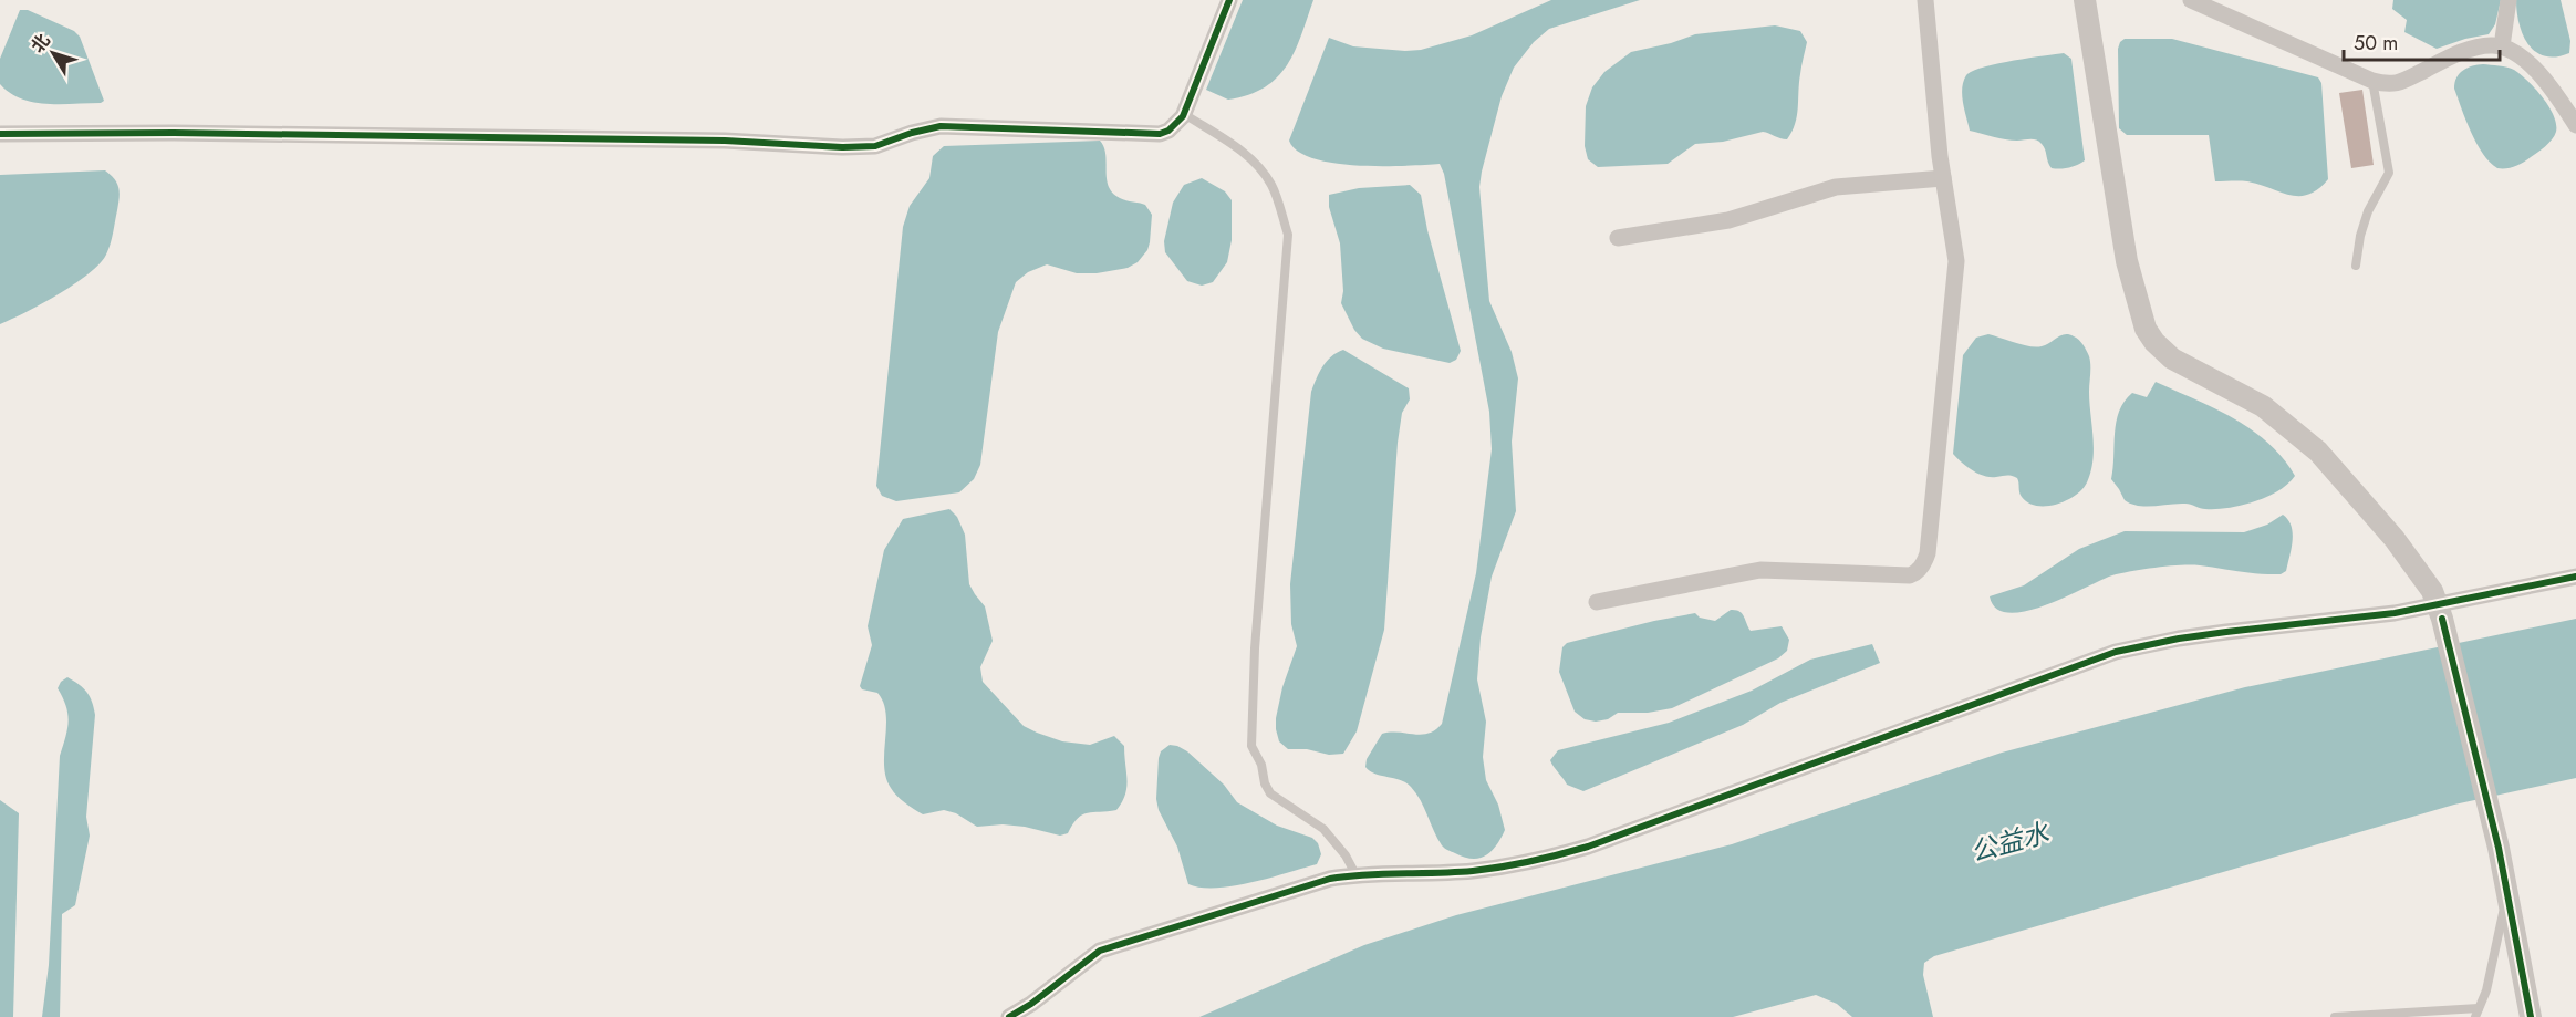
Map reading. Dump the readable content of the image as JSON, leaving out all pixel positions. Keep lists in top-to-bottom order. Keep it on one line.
{"water":["公益水"],"scale_bar":"50 m","north":"top left"}
